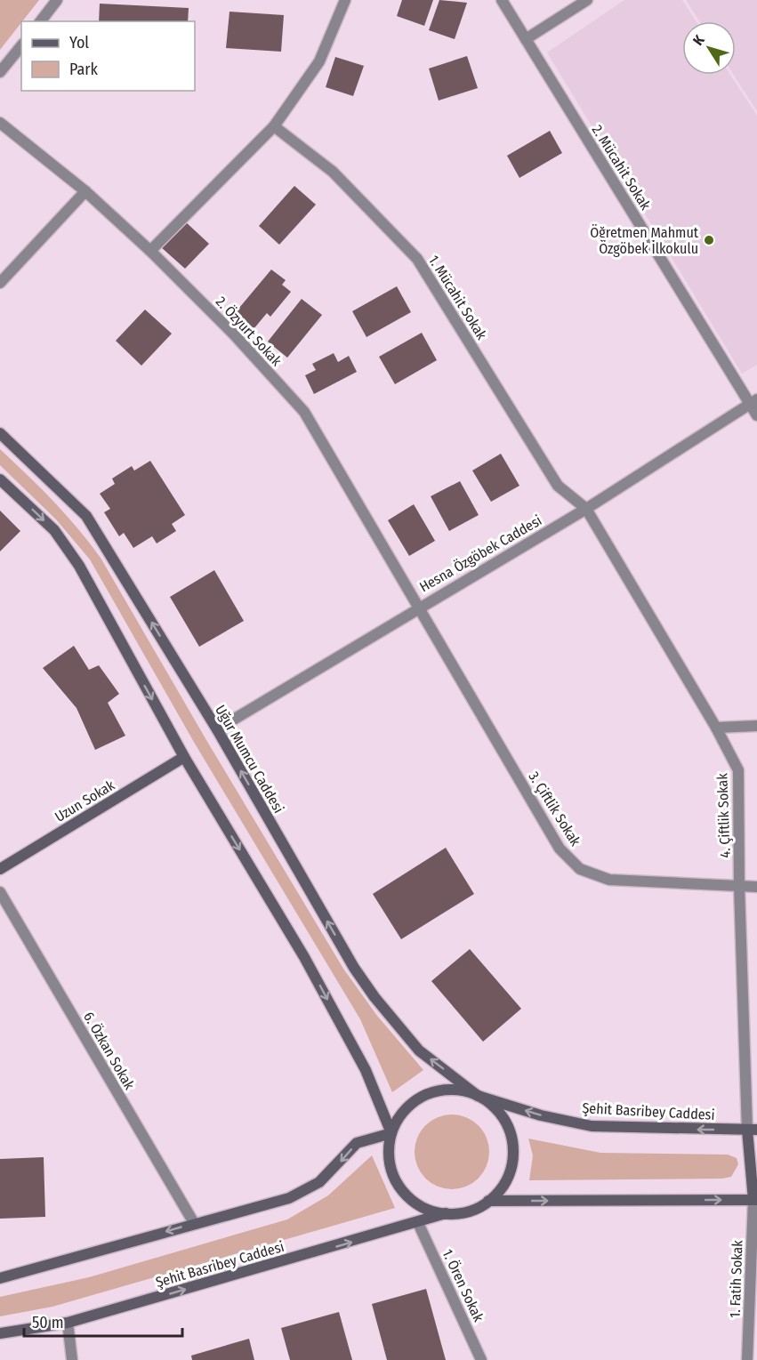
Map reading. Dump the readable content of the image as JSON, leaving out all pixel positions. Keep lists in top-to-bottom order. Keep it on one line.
{"streets":{"street":["2. Mücahit Sokak","1. Mücahit Sokak","2. Özyurt Sokak","Hesna Özgöbek Caddesi","Uğur Mumcu Caddesi","Uzun Sokak","3. Çiftlik Sokak","4. Çiftlik Sokak","6. Özkan Sokak","Şehit Basribey Caddesi","1. Fatih Sokak","1. Ören Sokak"]},"crossings":[["2. Mücahit Sokak","Hesna Özgöbek Caddesi"],["1. Mücahit Sokak","Hesna Özgöbek Caddesi"],["1. Mücahit Sokak","4. Çiftlik Sokak"],["2. Özyurt Sokak","Hesna Özgöbek Caddesi"],["2. Özyurt Sokak","3. Çiftlik Sokak"],["Hesna Özgöbek Caddesi","Uğur Mumcu Caddesi"],["Hesna Özgöbek Caddesi","3. Çiftlik Sokak"],["Hesna Özgöbek Caddesi","4. Çiftlik Sokak"],["Uğur Mumcu Caddesi","Şehit Basribey Caddesi"],["3. Çiftlik Sokak","4. Çiftlik Sokak"],["4. Çiftlik Sokak","Şehit Basribey Caddesi"],["Şehit Basribey Caddesi","1. Ören Sokak"]],"places":["Öğretmen Mahmut Özgöbek İlkokulu"],"legend":["Yol","Park"],"scale_bar":"50 m","north":"top left"}
